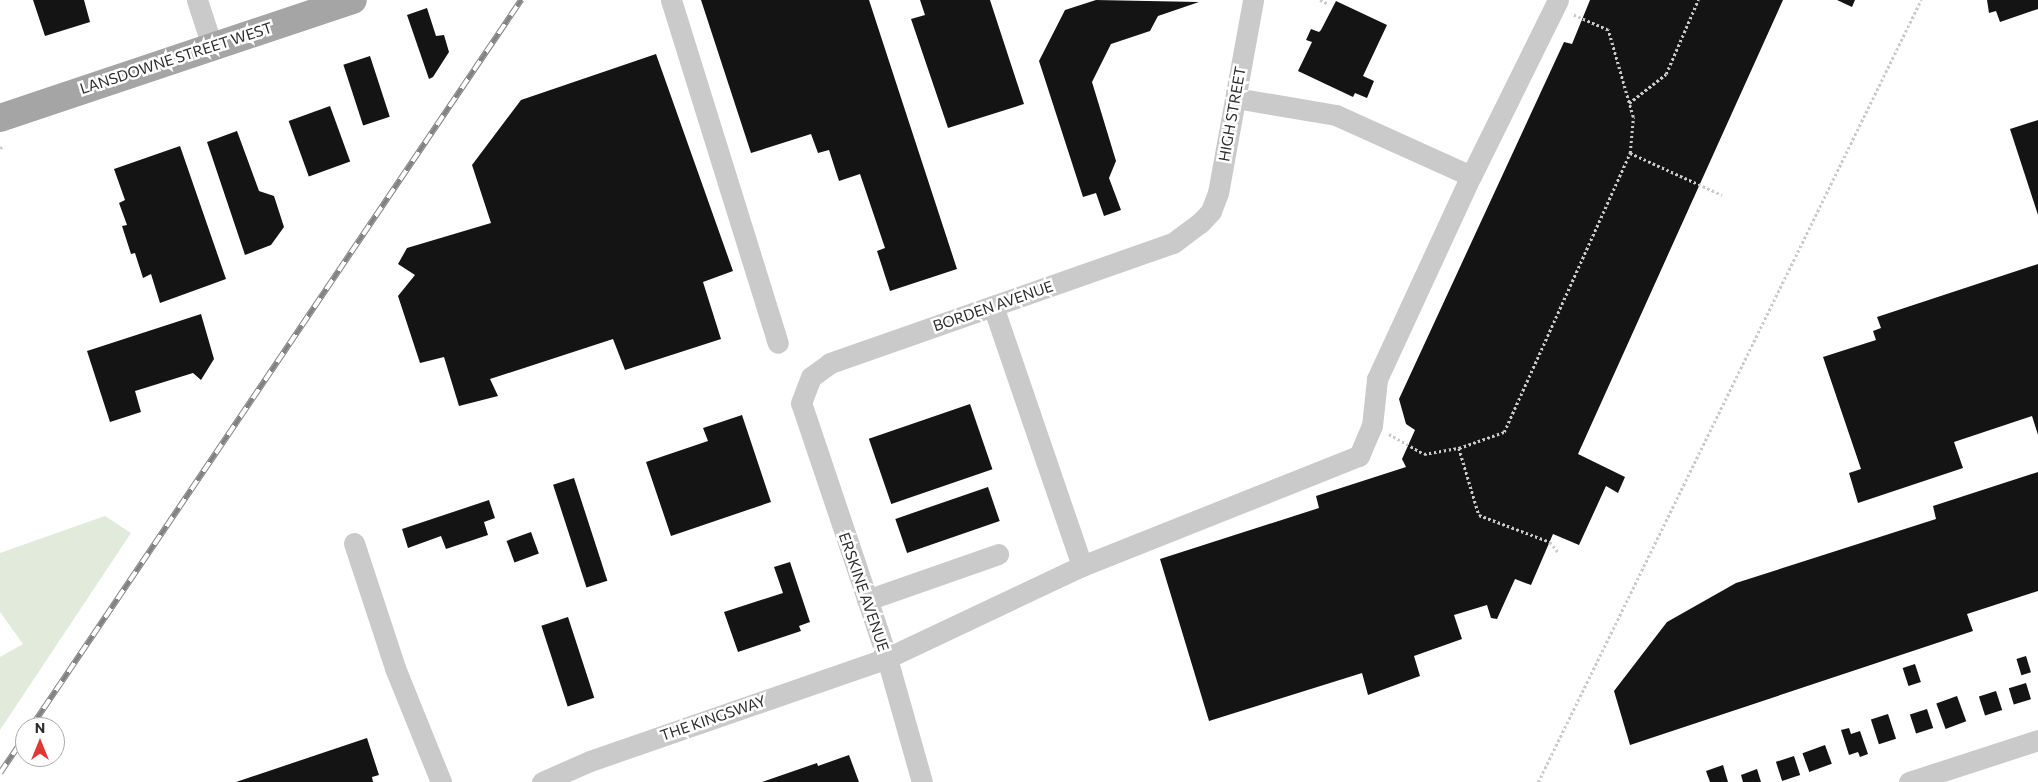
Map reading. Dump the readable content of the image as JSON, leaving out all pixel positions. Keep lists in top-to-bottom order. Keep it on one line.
{"streets":{"main road":["LANSDOWNE STREET WEST"],"street":["HIGH STREET","BORDEN AVENUE","ERSKINE AVENUE","THE KINGSWAY"]},"crossings":[["HIGH STREET","BORDEN AVENUE"],["BORDEN AVENUE","ERSKINE AVENUE"],["ERSKINE AVENUE","THE KINGSWAY"]],"north":"top"}
